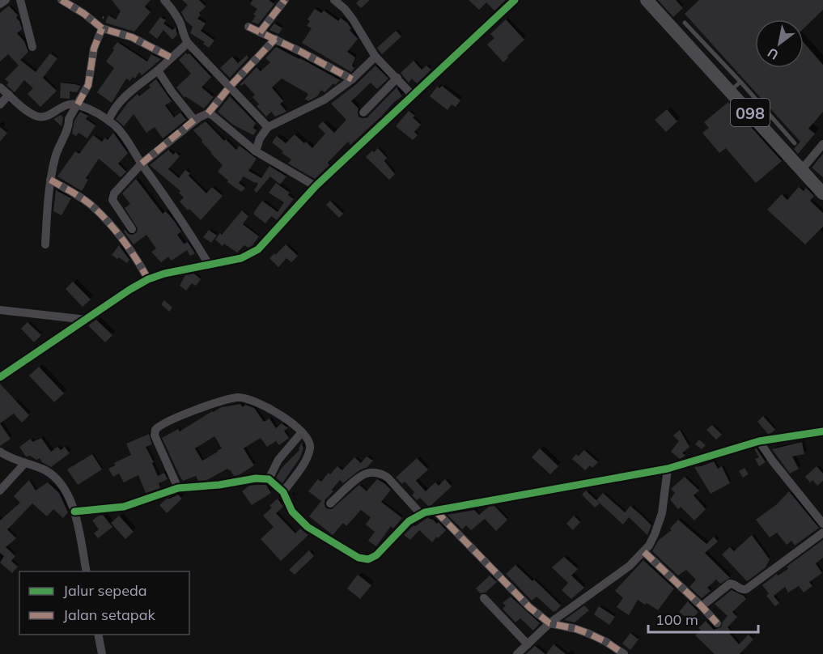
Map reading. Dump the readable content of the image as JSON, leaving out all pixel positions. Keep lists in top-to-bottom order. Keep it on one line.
{"streets":{"main road":["098"]},"legend":["Jalur sepeda","Jalan setapak"],"scale_bar":"100 m","north":"bottom left"}
